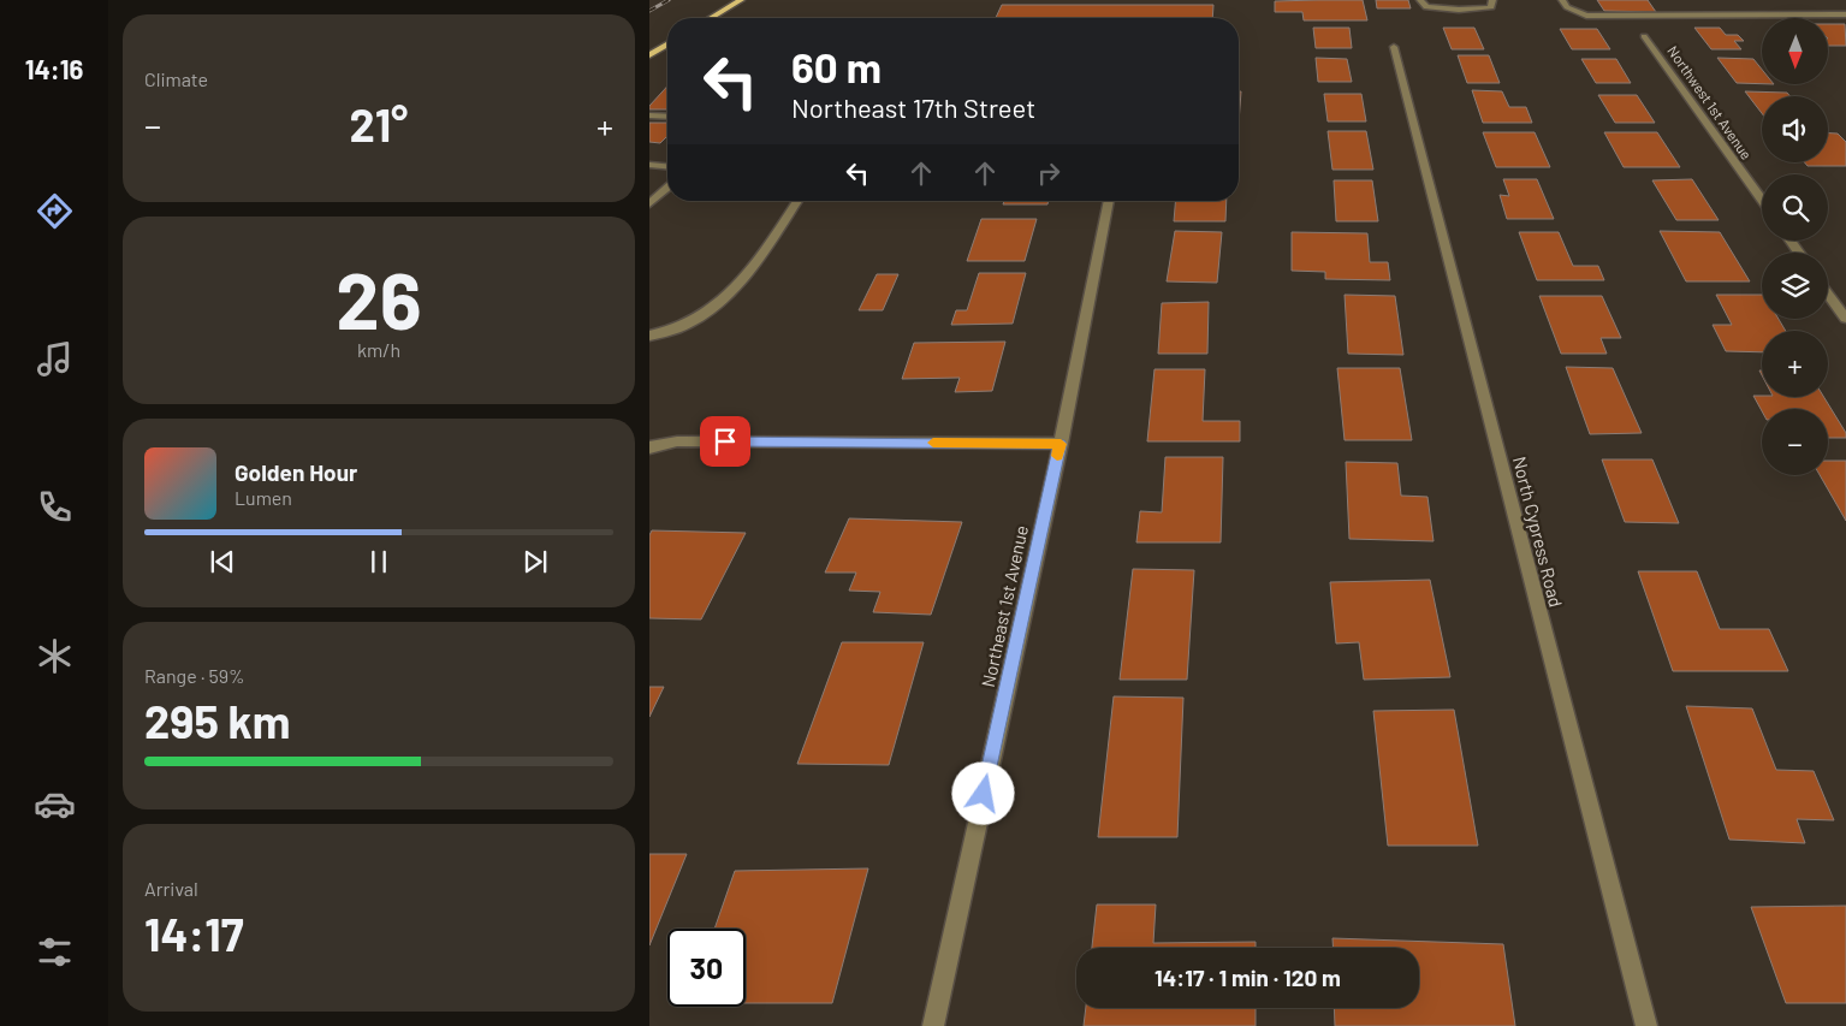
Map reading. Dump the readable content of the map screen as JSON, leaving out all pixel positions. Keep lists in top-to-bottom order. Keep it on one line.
{"streets":{"street":["Northwest 1st Avenue","North Cypress Road","Northeast 1st Avenue"]},"north":"bottom","page":{"tabs":"14:16","tile":["Climate",["26","km/h"],["Range · 59%","295 km"],["Arrival","14:17"]],"map_buttons":["+","−"],"turn":["60 m","Northeast 17th Street"],"heat":["−","21°","+"],"song":["Golden Hour","Lumen"],"limit":"30","trip":"14:17 · 1 min · 120 m"}}
